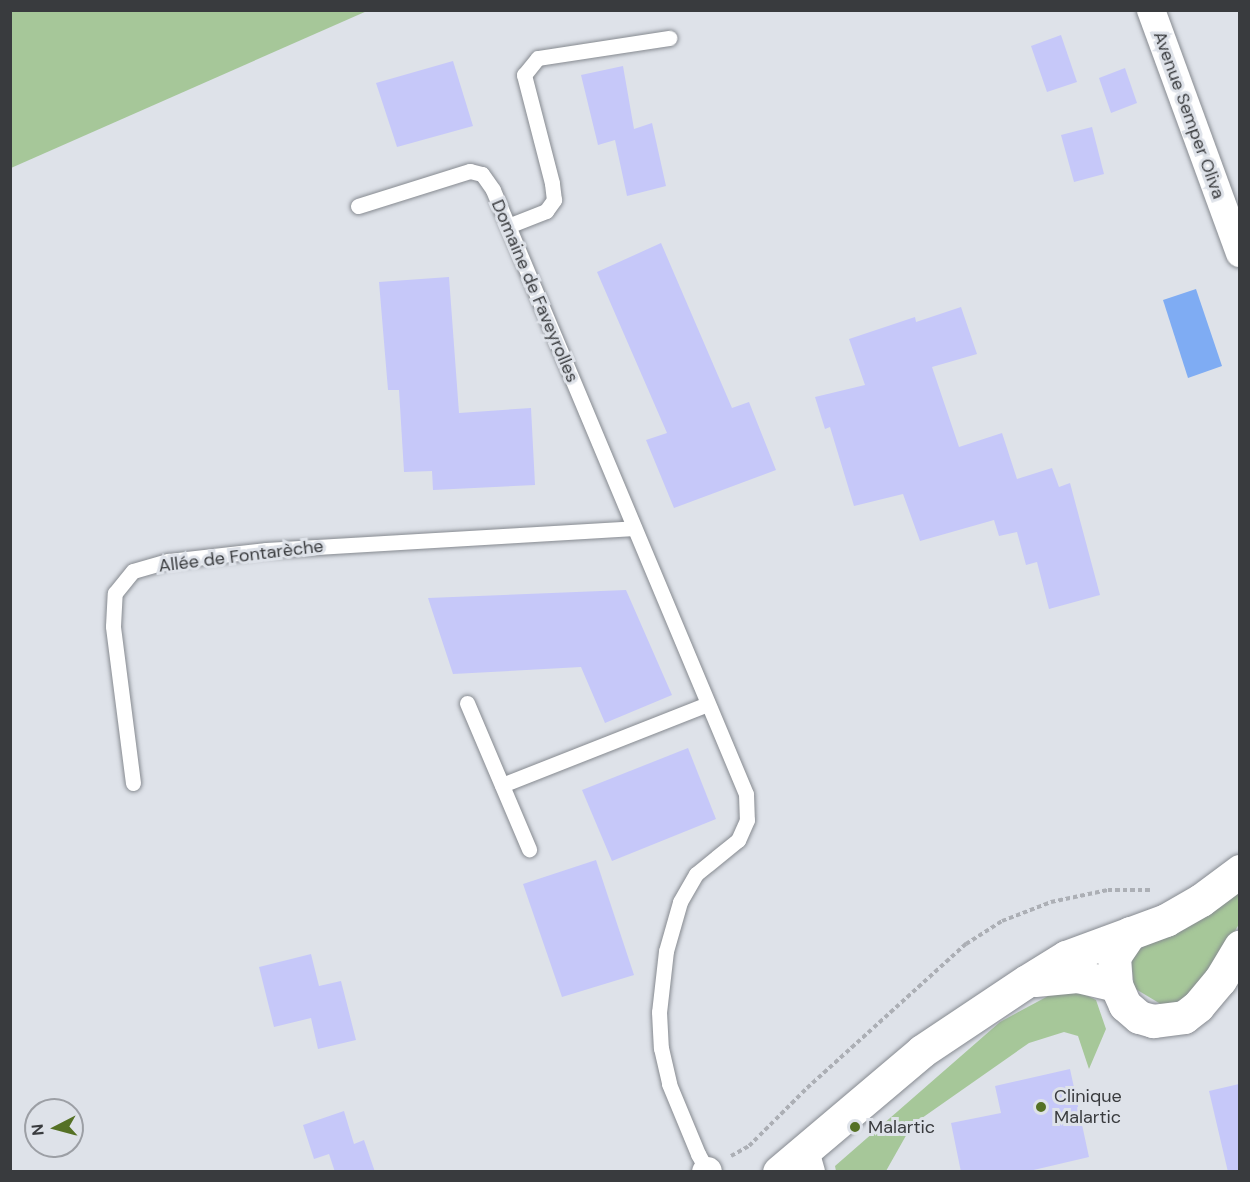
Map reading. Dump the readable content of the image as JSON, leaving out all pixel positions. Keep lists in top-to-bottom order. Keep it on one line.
{"streets":{"street":["Avenue Semper Oliva"],"lane":["Domaine de Faveyrolles","Allée de Fontarèche"]},"crossings":[["Domaine de Faveyrolles","Allée de Fontarèche"]],"places":["Clinique Malartic","Malartic"],"north":"left"}
